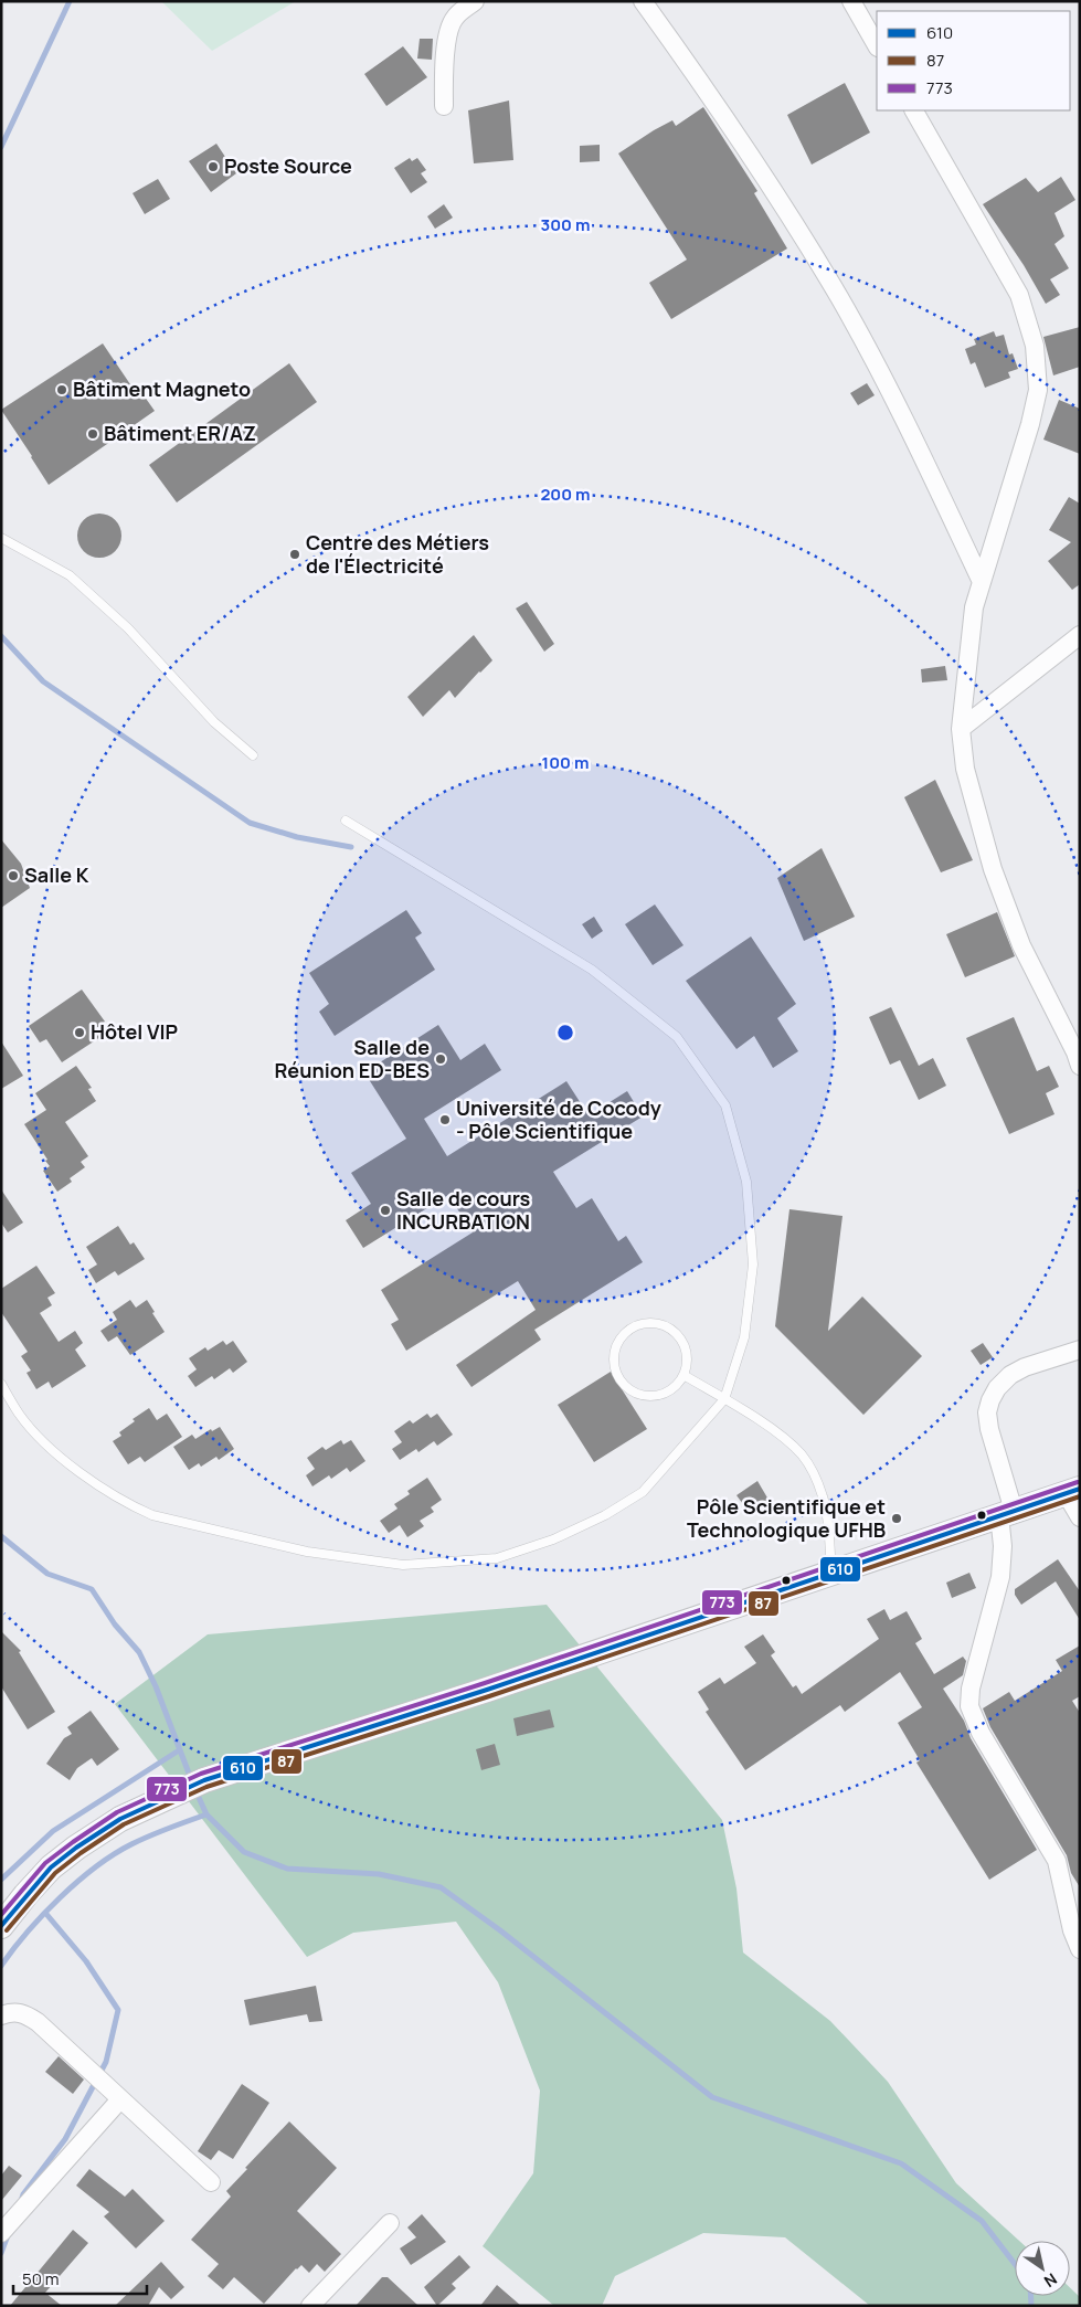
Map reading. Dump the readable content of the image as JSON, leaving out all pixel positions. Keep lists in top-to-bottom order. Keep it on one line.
{"places":["Poste Source","Bâtiment Magneto","Bâtiment ER/AZ","Centre des Métiers de l'Électricité","Salle K","Hôtel VIP","Salle de Réunion ED-BES","Université de Cocody - Pôle Scientifique","Salle de cours INCURBATION","Pôle Scientifique et Technologique UFHB"],"lines":["transit line 773","transit line 610","transit line 87"],"legend":["610","87","773"],"scale_bar":"50 m","north":"bottom right","rings":["300 m","200 m","100 m"]}
